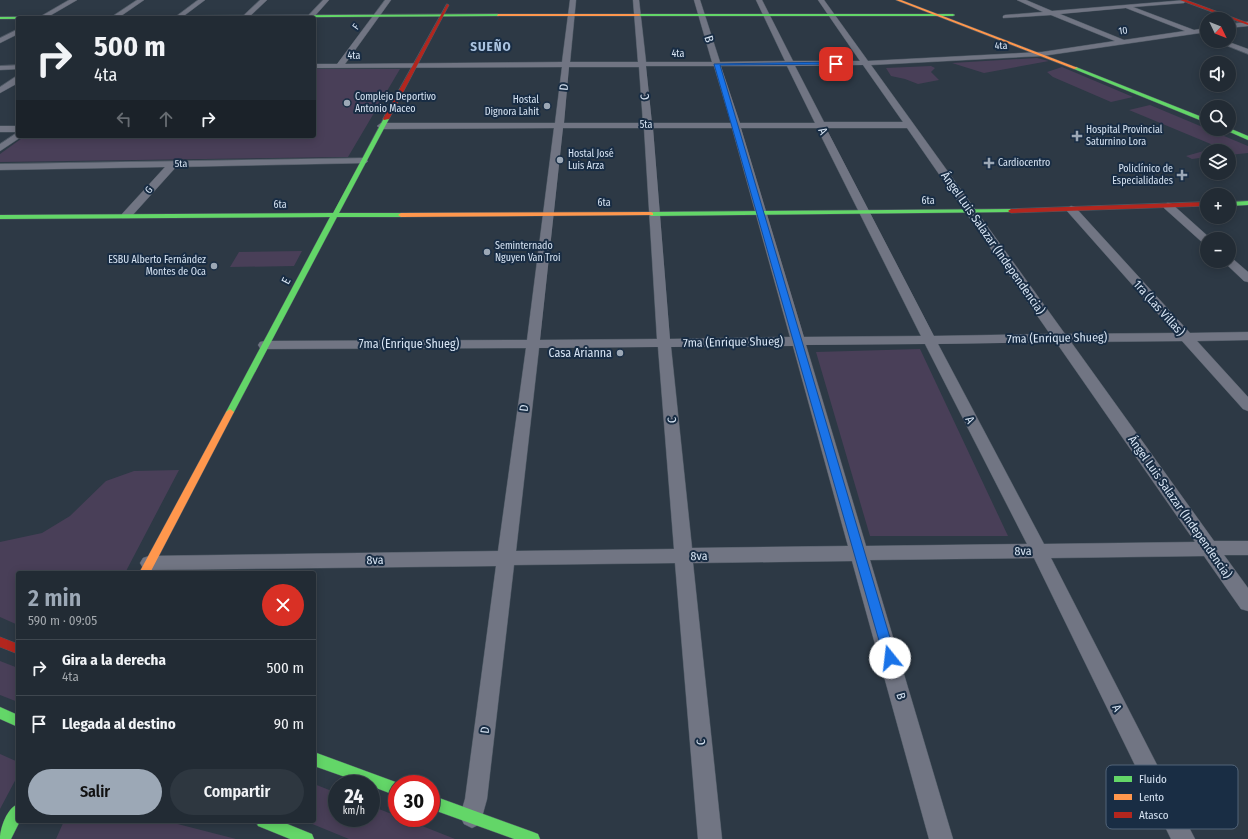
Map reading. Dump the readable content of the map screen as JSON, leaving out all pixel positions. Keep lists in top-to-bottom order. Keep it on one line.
{"streets":{"main road":["6ta","E"],"street":["F","10","B","4ta","D","C","5ta","A","G","Ángel Luis Salazar (Independencia)","1ra (Las Villas)","7ma (Enrique Shueg)","8va"]},"crossings":[["F","4ta"],["10","4ta"],["B","4ta"],["B","5ta"],["B","6ta"],["B","7ma (Enrique Shueg)"],["B","8va"],["4ta","D"],["4ta","C"],["4ta","A"],["4ta","Ángel Luis Salazar (Independencia)"],["4ta","E"],["D","5ta"],["D","6ta"],["D","7ma (Enrique Shueg)"],["D","8va"],["C","5ta"],["C","6ta"],["C","7ma (Enrique Shueg)"],["C","8va"],["5ta","A"],["5ta","G"],["5ta","Ángel Luis Salazar (Independencia)"],["5ta","E"],["A","6ta"],["A","7ma (Enrique Shueg)"],["A","8va"],["G","6ta"],["6ta","Ángel Luis Salazar (Independencia)"],["6ta","E"],["6ta","1ra (Las Villas)"],["Ángel Luis Salazar (Independencia)","7ma (Enrique Shueg)"],["Ángel Luis Salazar (Independencia)","8va"],["E","7ma (Enrique Shueg)"],["E","8va"],["1ra (Las Villas)","7ma (Enrique Shueg)"]],"districts":["SUEÑO"],"places":{"other":["Complejo Deportivo Antonio Maceo","Hostal Dignora Lahit","Hostal José Luis Arza","Seminternado Nguyen Van Troi","ESBU Alberto Fernández Montes de Oca","Casa Arianna"],"health":["Hospital Provincial Saturnino Lora","Cardiocentro","Policlínico de Especialidades"]},"legend":["Fluido","Lento","Atasco"],"north":"bottom right","page":{"map_buttons":["+","−"],"turn":["500 m","4ta"],"heading":["2 min","590 m · 09:05"],"list":[{"name":"Gira a la derecha","note":"4ta","value":"500 m"},{"name":"Llegada al destino","value":"90 m"}],"buttons":["Salir","Compartir"],"speed":"24 km/h","limit":"30"}}
